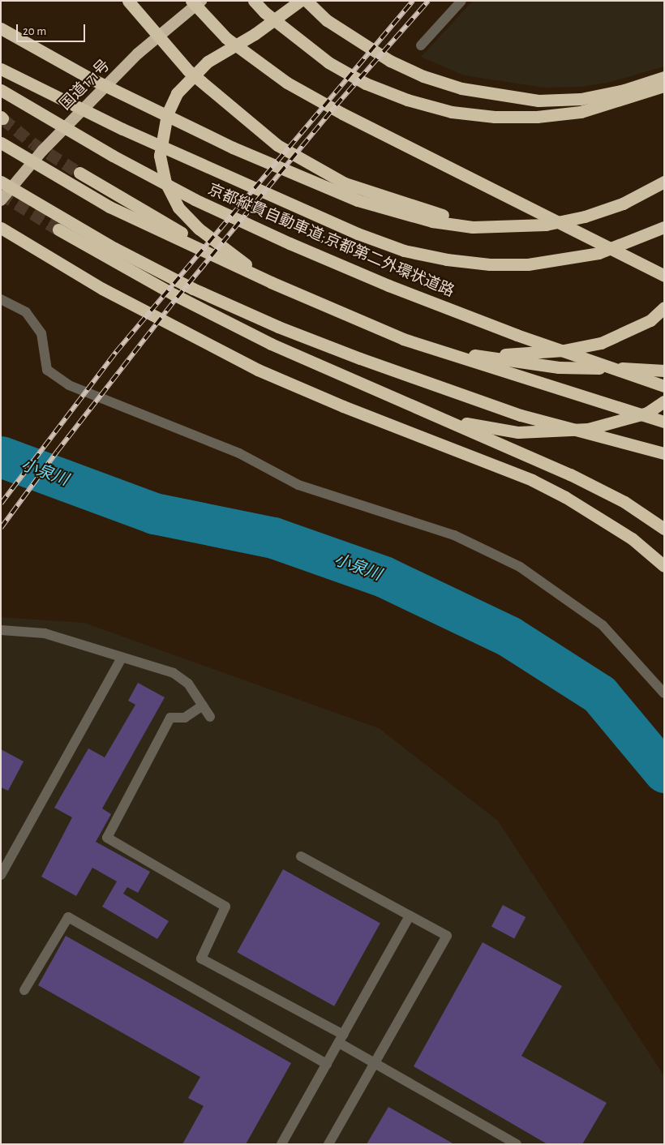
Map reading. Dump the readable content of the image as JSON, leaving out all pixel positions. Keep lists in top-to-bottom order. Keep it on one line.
{"streets":{"highway":["国道171号","京都縦貫自動車道;京都第二外環状道路"]},"water":["小泉川"],"scale_bar":"20 m"}
